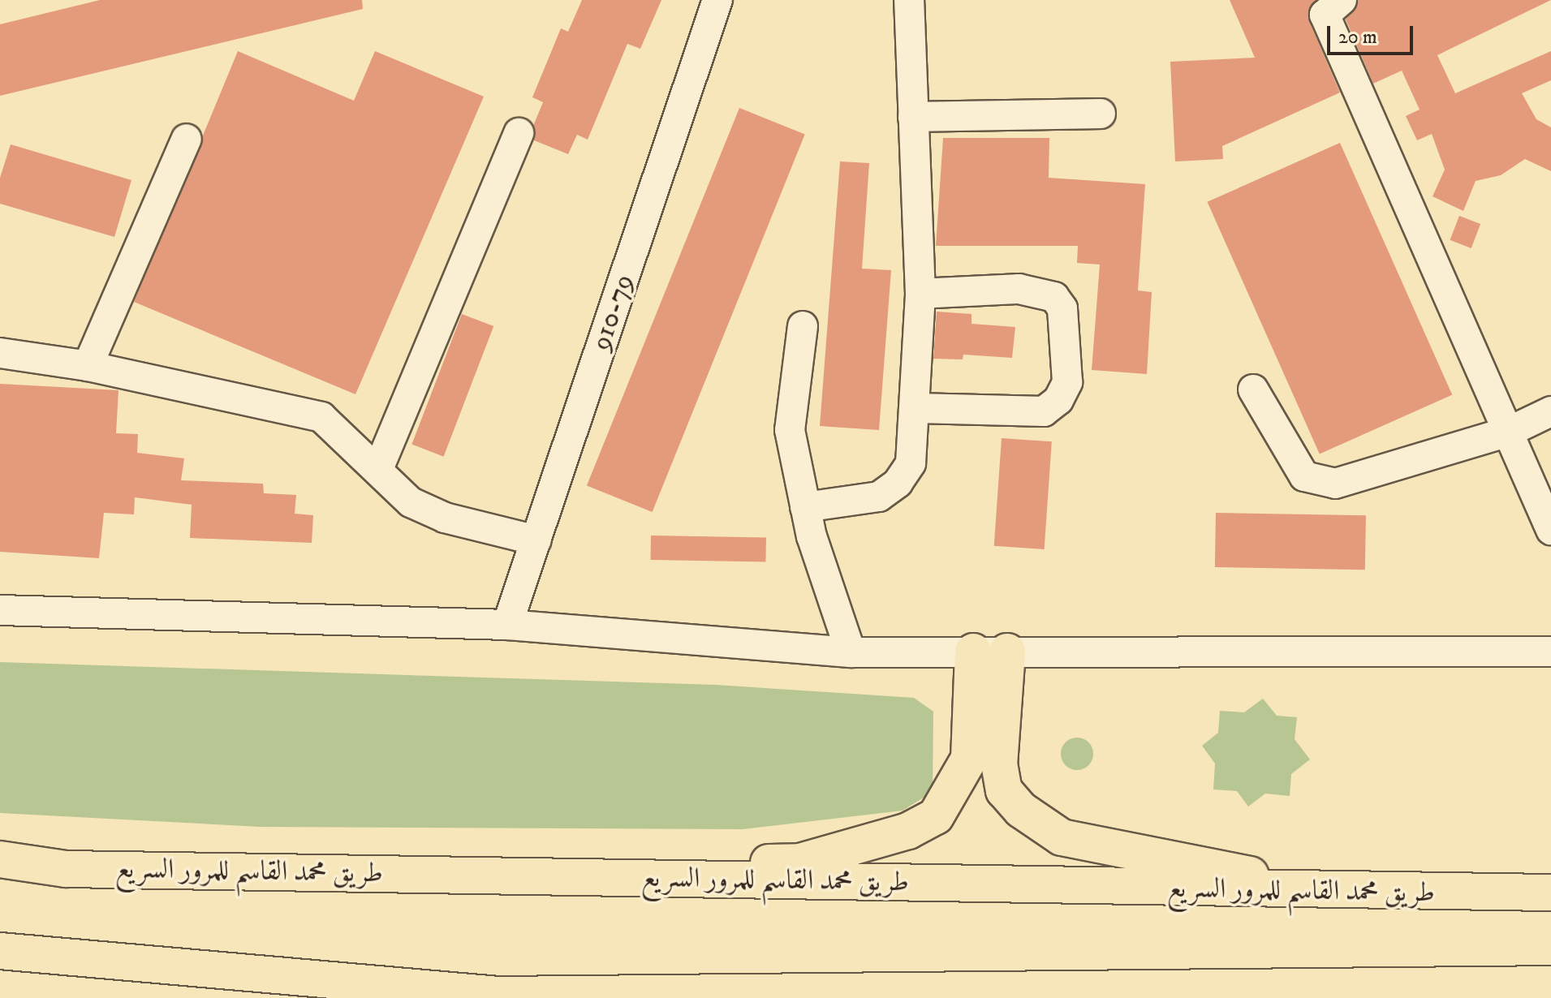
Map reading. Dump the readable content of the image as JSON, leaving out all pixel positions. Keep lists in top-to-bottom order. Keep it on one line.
{"streets":{"highway":["طريق محمد القاسم للمرور السريع"],"street":["910-79"]},"scale_bar":"20 m"}
